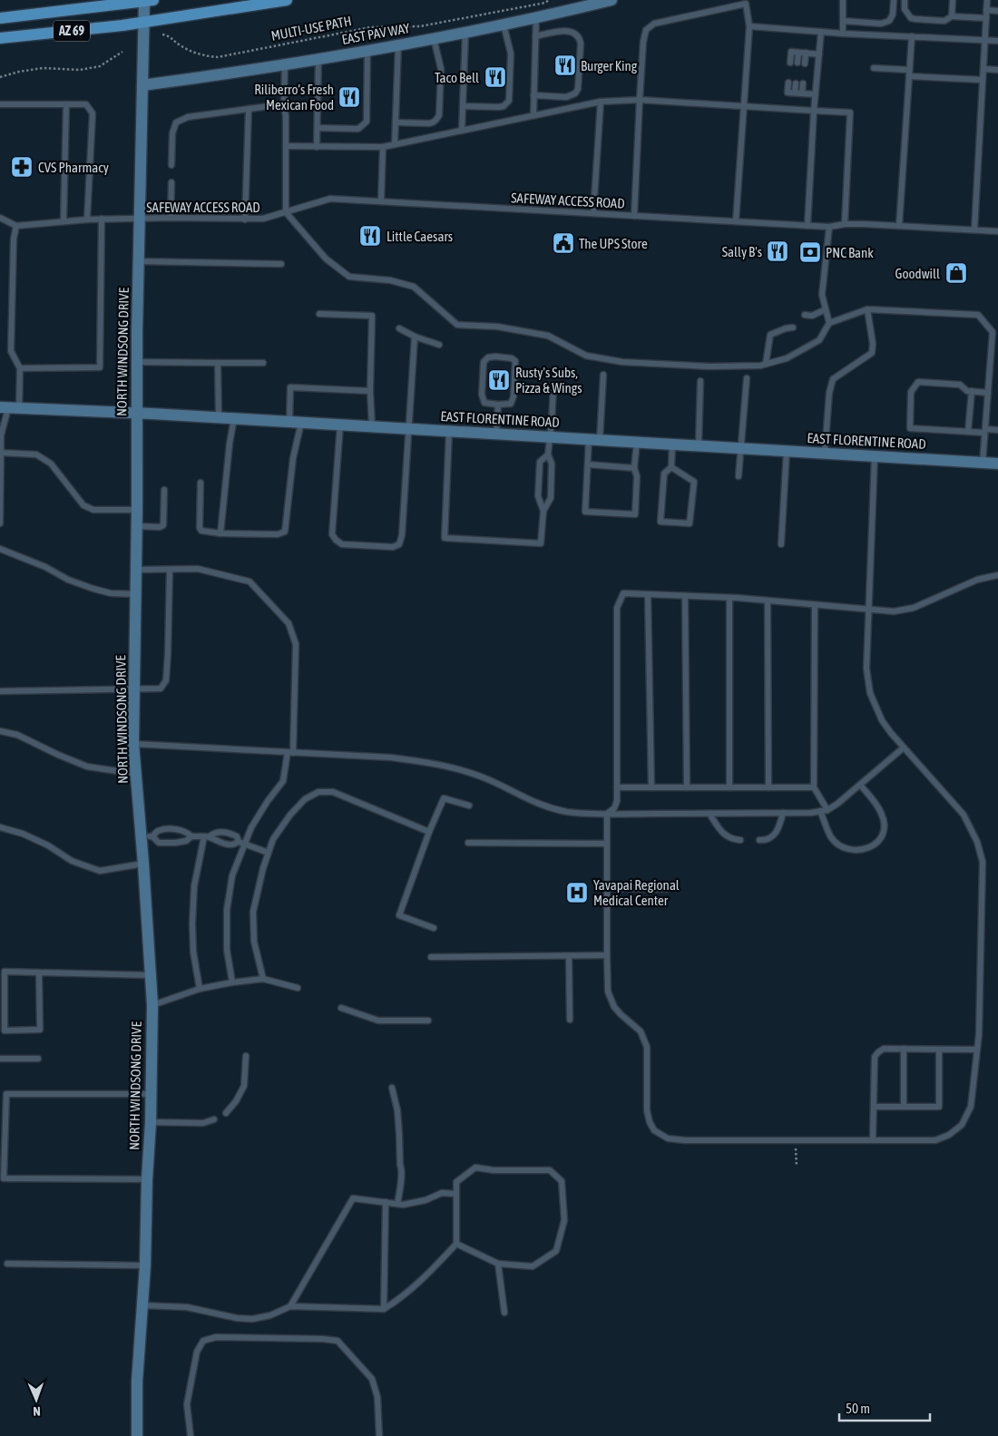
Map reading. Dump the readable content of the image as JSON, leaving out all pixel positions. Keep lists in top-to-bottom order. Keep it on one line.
{"streets":{"main road":["AZ 69"],"street":["EAST PAV WAY","NORTH WINDSONG DRIVE","EAST FLORENTINE ROAD"],"lane":["SAFEWAY ACCESS ROAD"],"path":["MULTI-USE PATH"]},"crossings":[["AZ 69","NORTH WINDSONG DRIVE"],["EAST PAV WAY","NORTH WINDSONG DRIVE"],["SAFEWAY ACCESS ROAD","NORTH WINDSONG DRIVE"],["NORTH WINDSONG DRIVE","EAST FLORENTINE ROAD"]],"places":{"restaurant":["Burger King","Taco Bell","Riliberro’s Fresh Mexican Food","Little Caesars","Sally B's","Rusty's Subs, Pizza & Wings"],"pharmacy":["CVS Pharmacy"],"public building":["The UPS Store"],"bank":["PNC Bank"],"shop":["Goodwill"],"hospital":["Yavapai Regional Medical Center"]},"scale_bar":"50 m","north":"bottom"}
